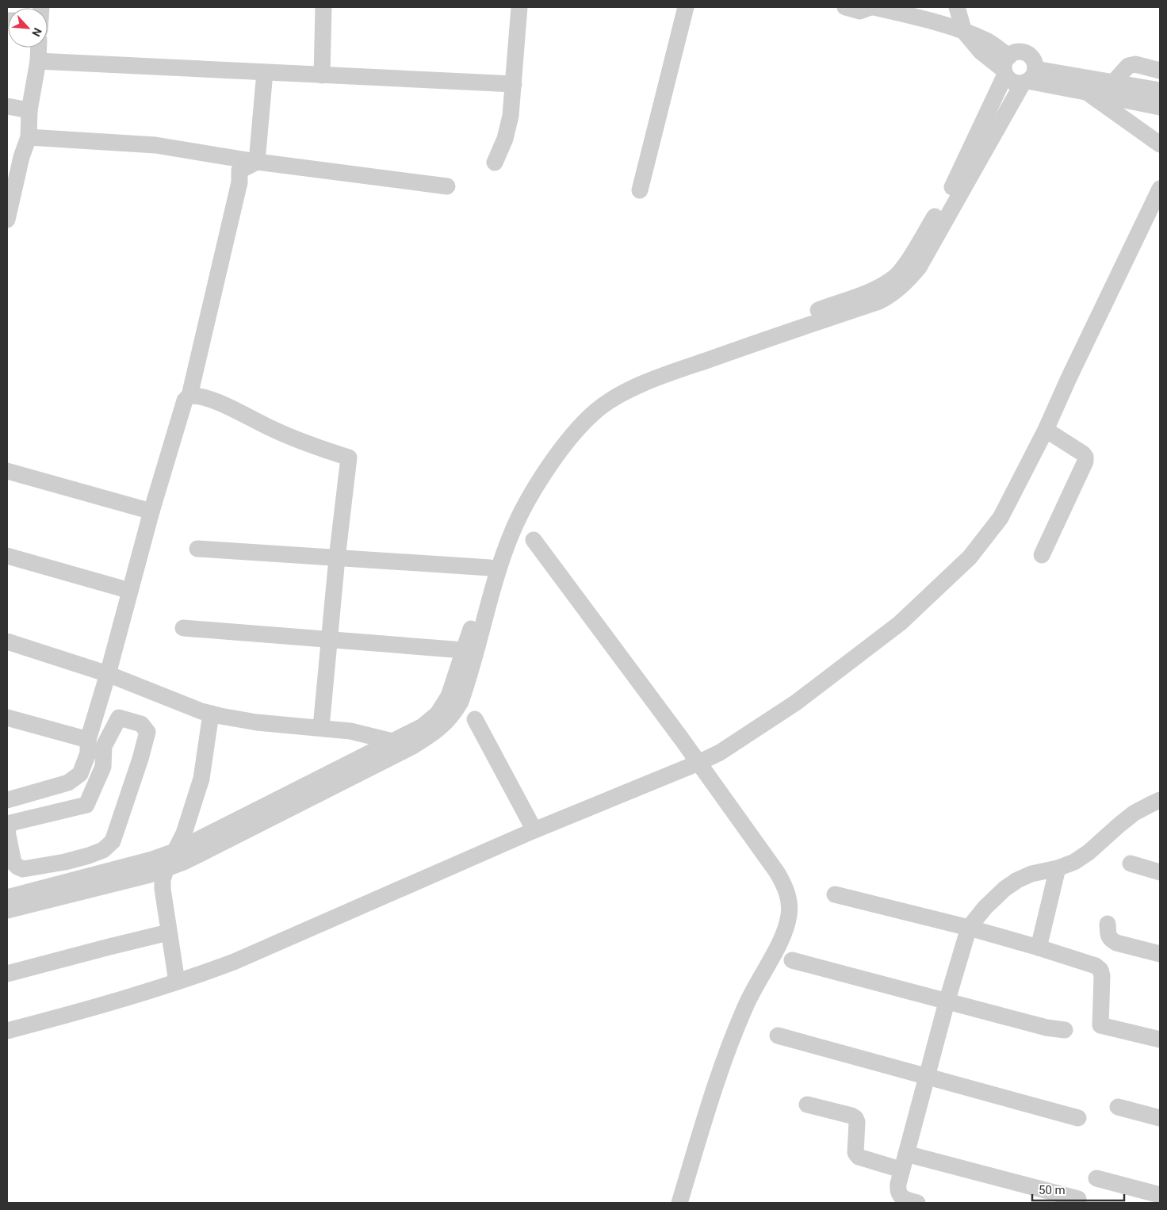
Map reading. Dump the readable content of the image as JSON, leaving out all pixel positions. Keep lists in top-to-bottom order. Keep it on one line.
{"scale_bar":"50 m","north":"bottom right"}
